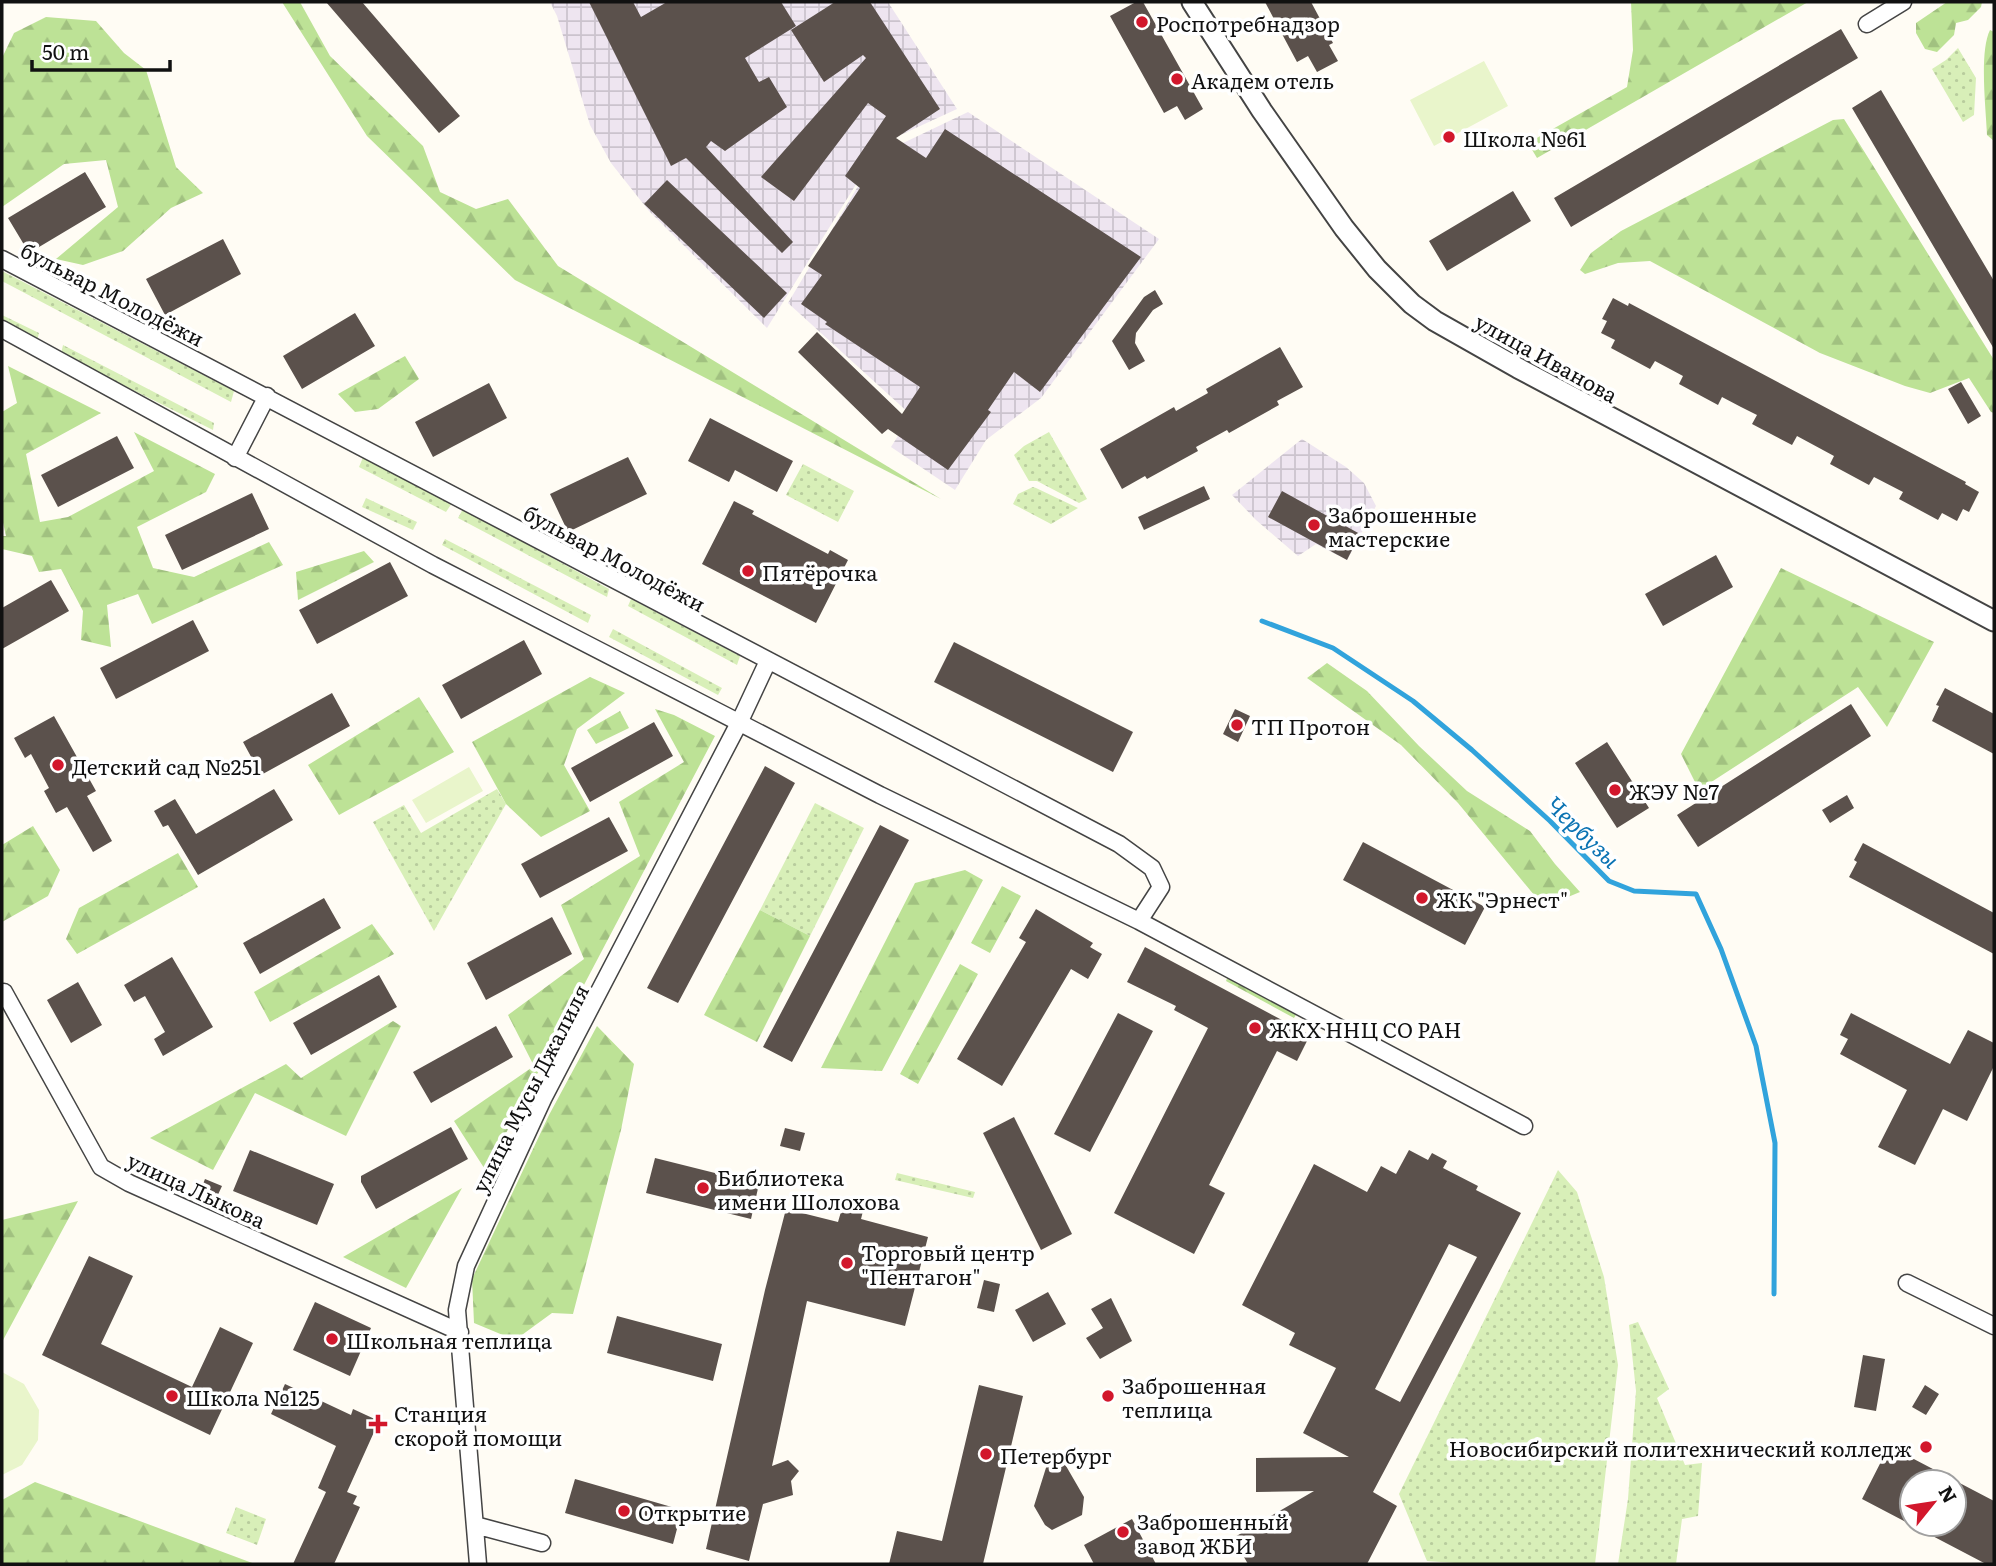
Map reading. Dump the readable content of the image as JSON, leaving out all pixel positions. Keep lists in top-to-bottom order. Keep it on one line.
{"streets":{"street":["бульвар Молодёжи","улица Иванова","улица Мусы Джалиля","улица Лыкова"]},"crossings":[["бульвар Молодёжи","улица Мусы Джалиля"],["улица Мусы Джалиля","улица Лыкова"]],"water":["Чербузы"],"places":{"other":["Роспотребнадзор","Академ отель","Школа №61","Заброшенные мастерские","Пятёрочка","ТП Протон","Детский сад №251","ЖЭУ №7","ЖК \"Эрнест\"","ЖКХ ННЦ СО РАН","Библиотека имени Шолохова","Торговый центр \"Пентагон\"","Школьная теплица","Школа №125","Заброшенная теплица","Новосибирский политехнический колледж","Петербург","Открытие","Заброшенный завод ЖБИ"],"health":["Станция скорой помощи"]},"scale_bar":"50 m","north":"top right"}
